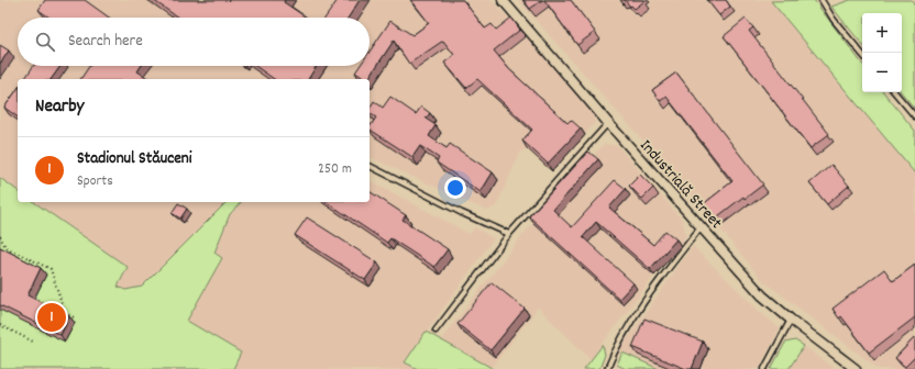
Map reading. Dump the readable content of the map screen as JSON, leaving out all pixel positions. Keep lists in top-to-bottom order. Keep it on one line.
{"streets":{"street":["Industrială Street"]},"page":{"map_buttons":["+","−"],"search":"Search here","heading":"Nearby","list":[{"mark":"1","name":"Stadionul Stăuceni","note":"Sports","value":"250 m"}],"pins":"1"}}
